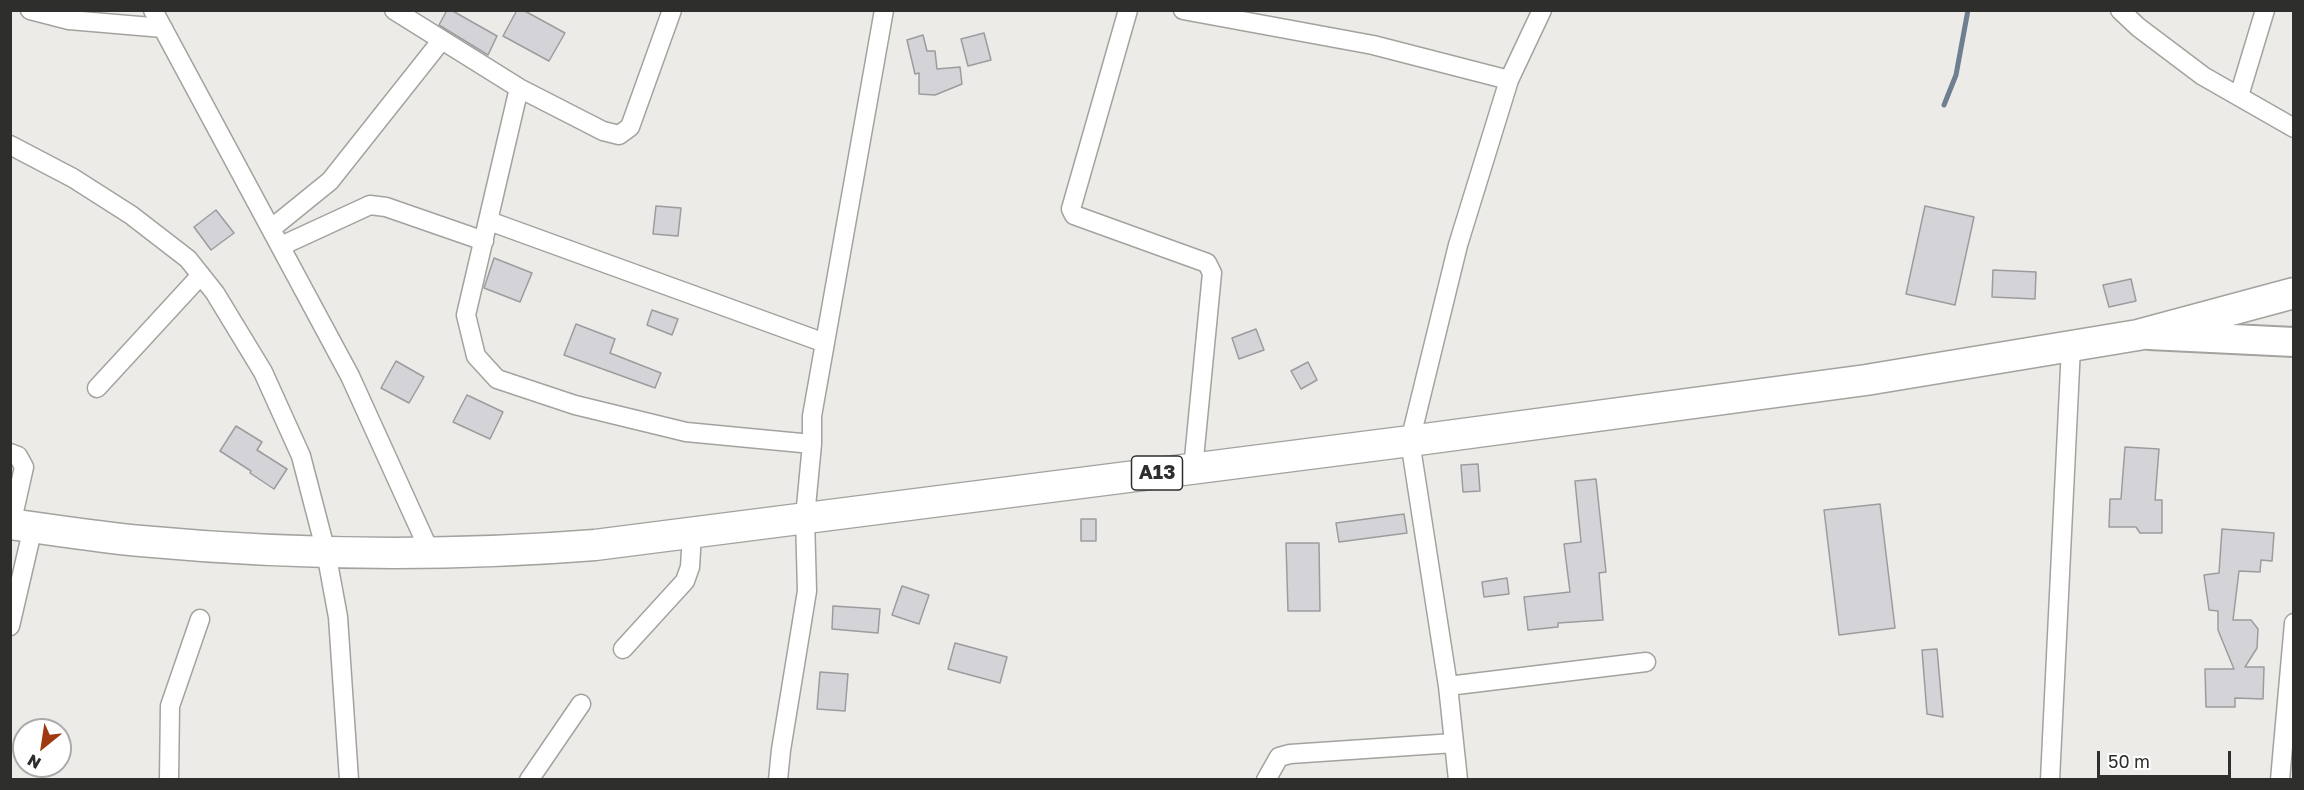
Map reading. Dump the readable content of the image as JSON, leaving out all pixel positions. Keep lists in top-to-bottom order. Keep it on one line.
{"streets":{"highway":["A13"]},"scale_bar":"50 m","north":"bottom left"}
